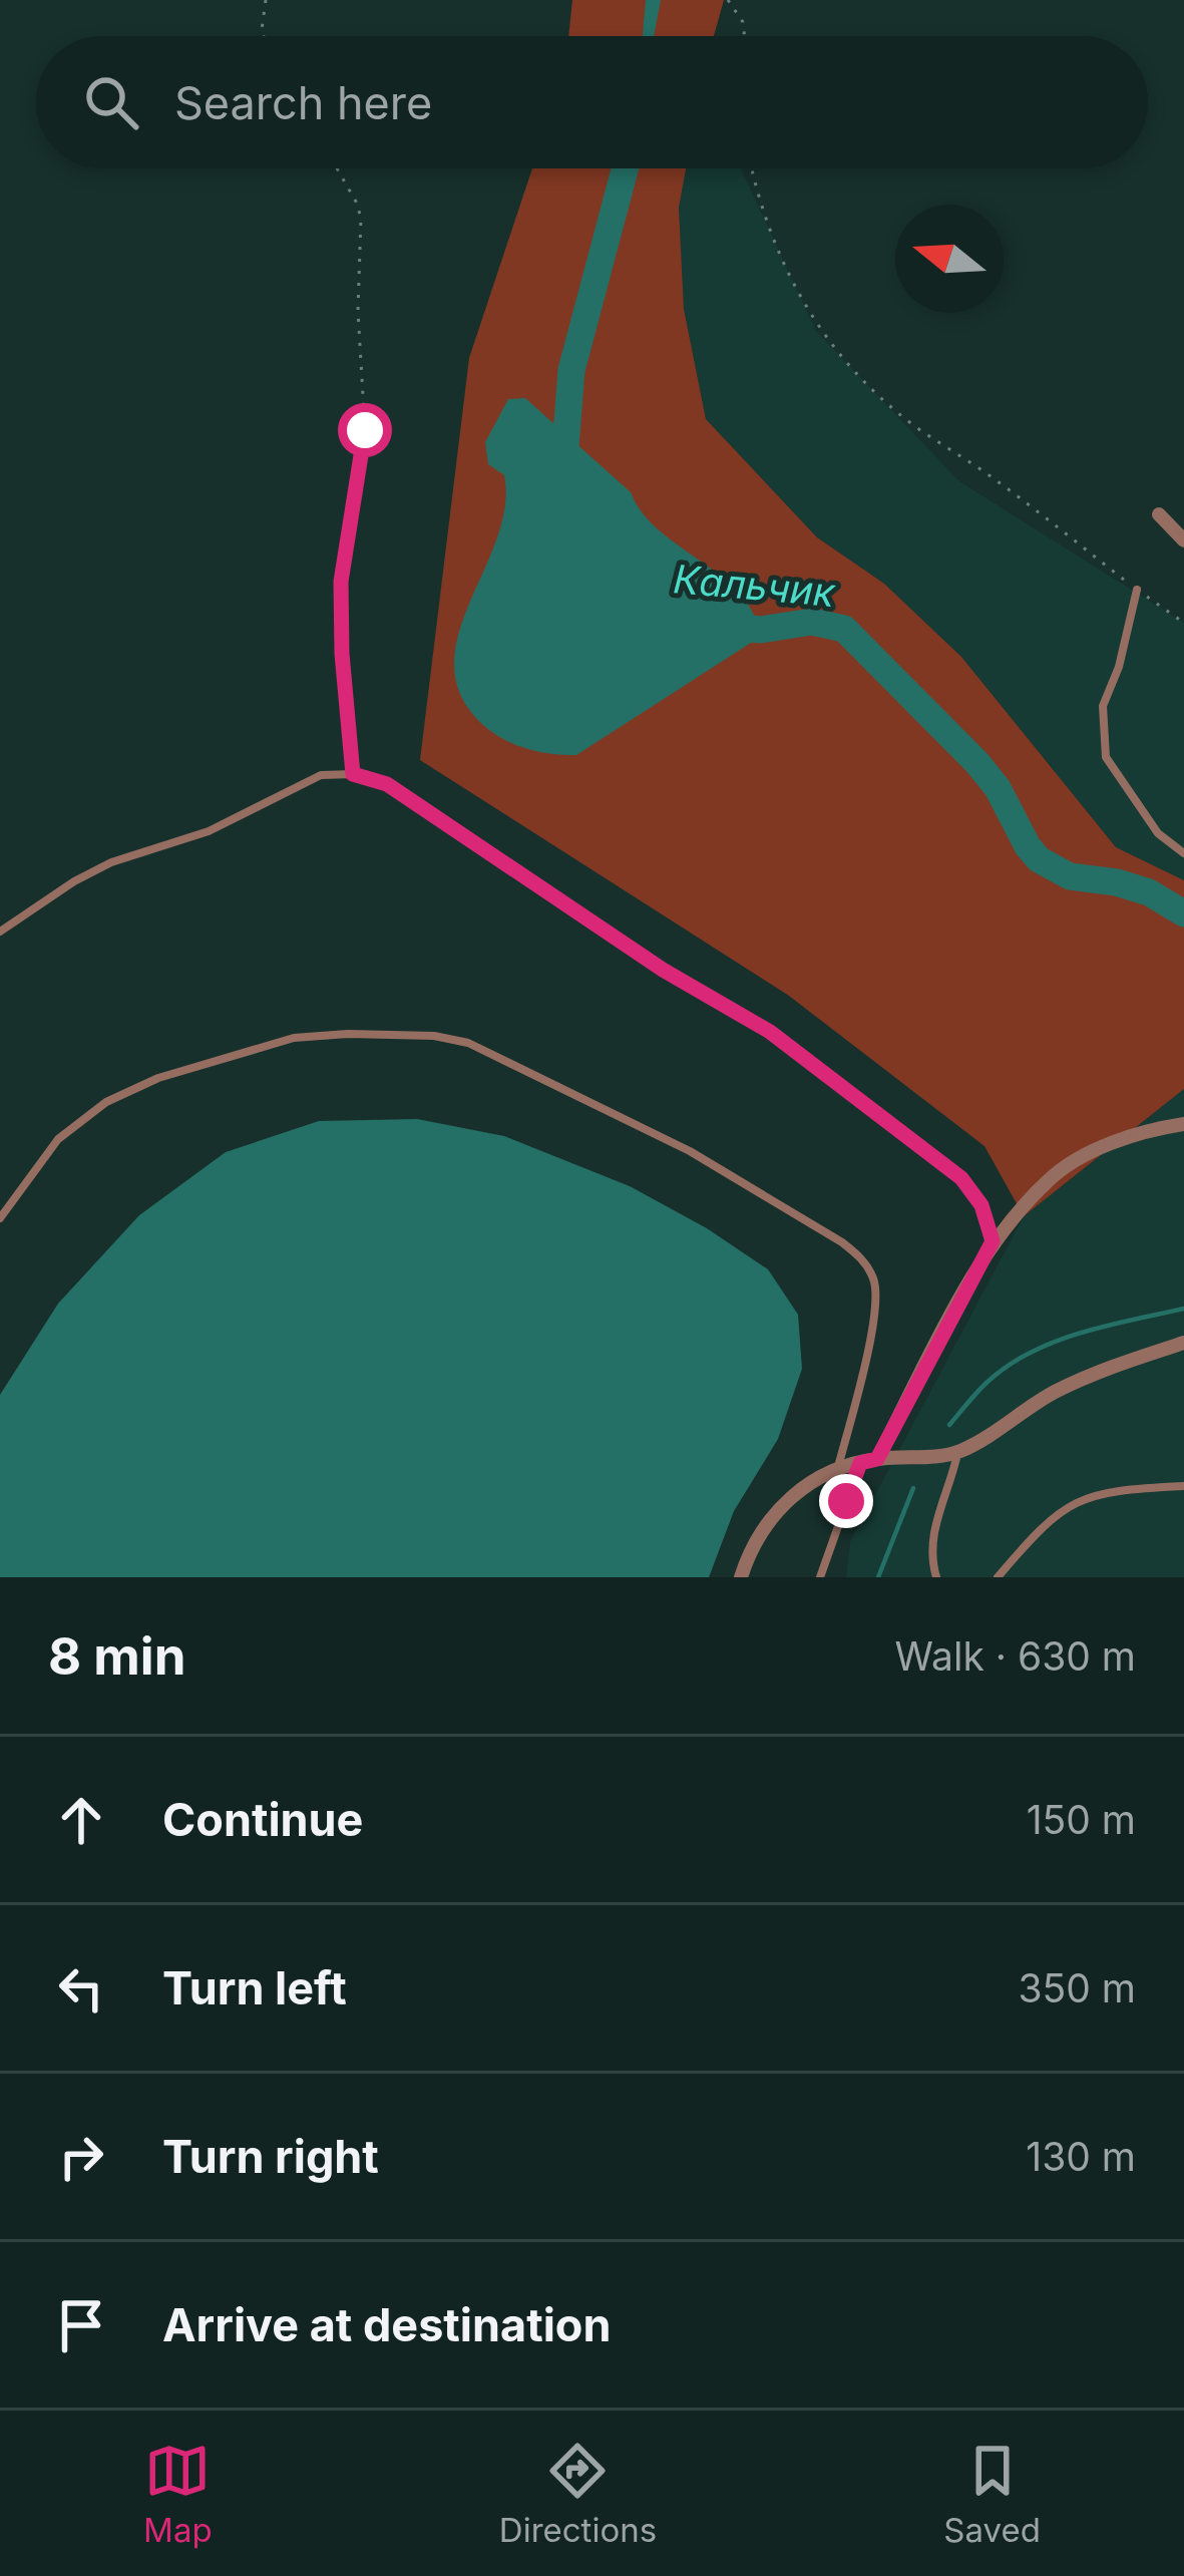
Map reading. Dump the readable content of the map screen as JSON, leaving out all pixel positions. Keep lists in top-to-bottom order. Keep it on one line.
{"water":["Кальчик"],"north":"left","page":{"search":"Search here","heading":["8 min","Walk · 630 m"],"list":[["Continue","150 m"],["Turn left","350 m"],["Turn right","130 m"],"Arrive at destination"],"nav":["Map","Directions","Saved"]}}
